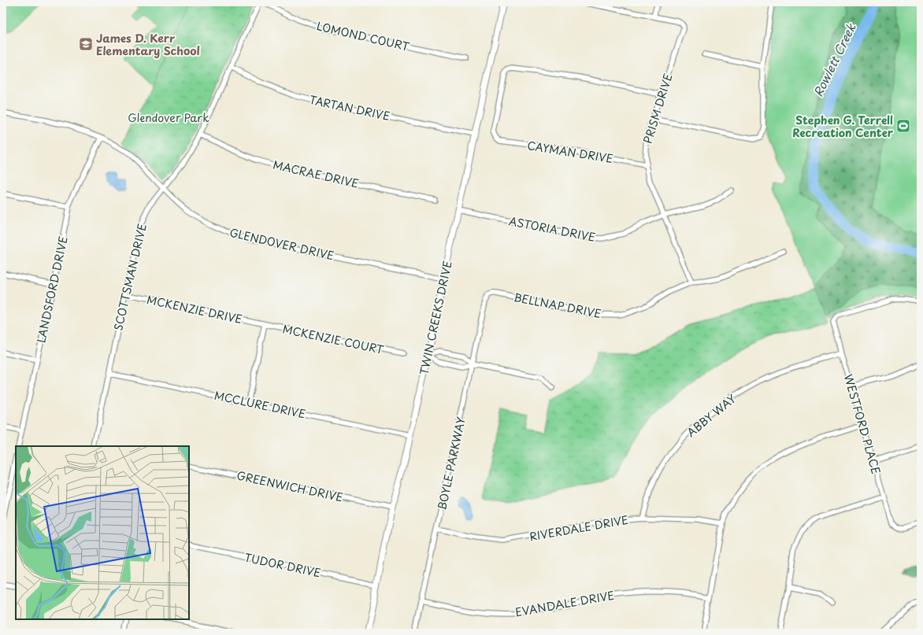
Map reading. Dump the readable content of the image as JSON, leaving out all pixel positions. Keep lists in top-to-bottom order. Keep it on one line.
{"streets":{"street":["LOMOND COURT","TARTAN DRIVE","PRISM DRIVE","CAYMAN DRIVE","MACRAE DRIVE","ASTORIA DRIVE","GLENDOVER DRIVE","SCOTTSMAN DRIVE","LANDSFORD DRIVE","BELLNAP DRIVE","MCKENZIE DRIVE","TWIN CREEKS DRIVE","MCKENZIE COURT","MCCLURE DRIVE","ABBY WAY","WESTFORD PLACE","BOYLE PARKWAY","GREENWICH DRIVE","RIVERDALE DRIVE","TUDOR DRIVE","EVANDALE DRIVE"]},"crossings":[["TARTAN DRIVE","SCOTTSMAN DRIVE"],["TARTAN DRIVE","TWIN CREEKS DRIVE"],["PRISM DRIVE","CAYMAN DRIVE"],["PRISM DRIVE","ASTORIA DRIVE"],["PRISM DRIVE","BELLNAP DRIVE"],["MACRAE DRIVE","SCOTTSMAN DRIVE"],["ASTORIA DRIVE","TWIN CREEKS DRIVE"],["GLENDOVER DRIVE","SCOTTSMAN DRIVE"],["GLENDOVER DRIVE","LANDSFORD DRIVE"],["GLENDOVER DRIVE","TWIN CREEKS DRIVE"],["SCOTTSMAN DRIVE","MCKENZIE DRIVE"],["SCOTTSMAN DRIVE","MCCLURE DRIVE"],["BELLNAP DRIVE","BOYLE PARKWAY"],["MCKENZIE DRIVE","MCKENZIE COURT"],["TWIN CREEKS DRIVE","MCCLURE DRIVE"],["TWIN CREEKS DRIVE","GREENWICH DRIVE"],["TWIN CREEKS DRIVE","TUDOR DRIVE"],["ABBY WAY","WESTFORD PLACE"],["ABBY WAY","RIVERDALE DRIVE"],["BOYLE PARKWAY","RIVERDALE DRIVE"],["BOYLE PARKWAY","EVANDALE DRIVE"]],"water":["Rowlett Creek"],"parks":["Glendover Park"],"places":{"school or university":["James D. Kerr Elementary School"],"sports":["Stephen G. Terrell Recreation Center"]}}
